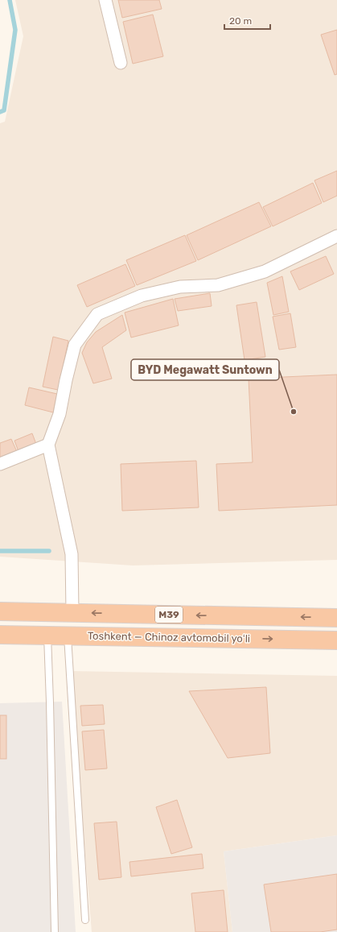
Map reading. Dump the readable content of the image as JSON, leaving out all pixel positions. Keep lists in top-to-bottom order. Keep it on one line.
{"streets":{"highway":["M39","Toshkent — Chinoz avtomobil yoʻli"]},"places":["BYD Megawatt Suntown"],"scale_bar":"20 m"}
